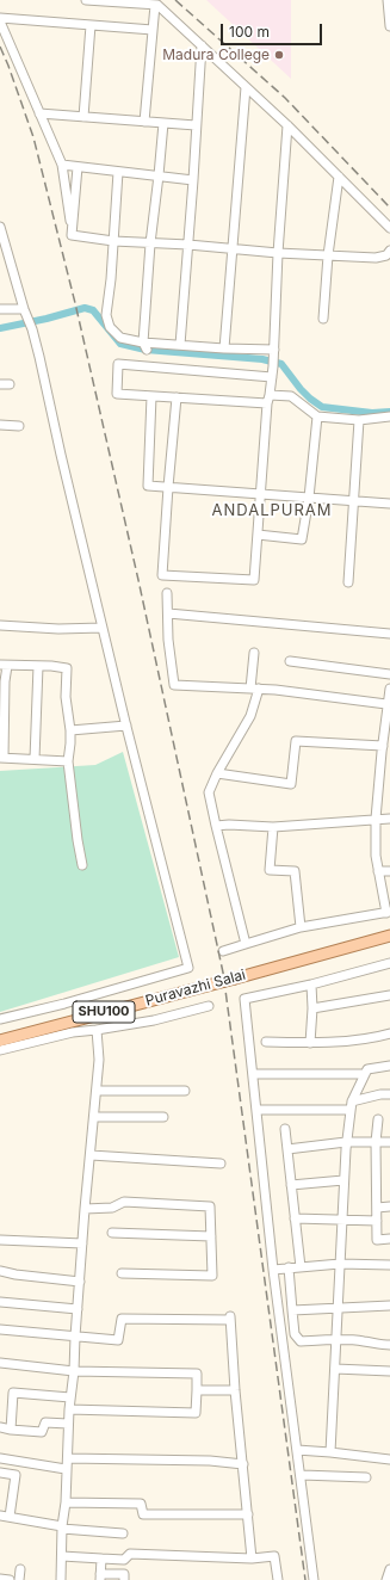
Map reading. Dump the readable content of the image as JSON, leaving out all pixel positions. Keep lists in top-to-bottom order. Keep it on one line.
{"streets":{"main road":["Puravazhi Salai","SHU100"]},"districts":["ANDALPURAM"],"places":["Madura College"],"scale_bar":"100 m"}
